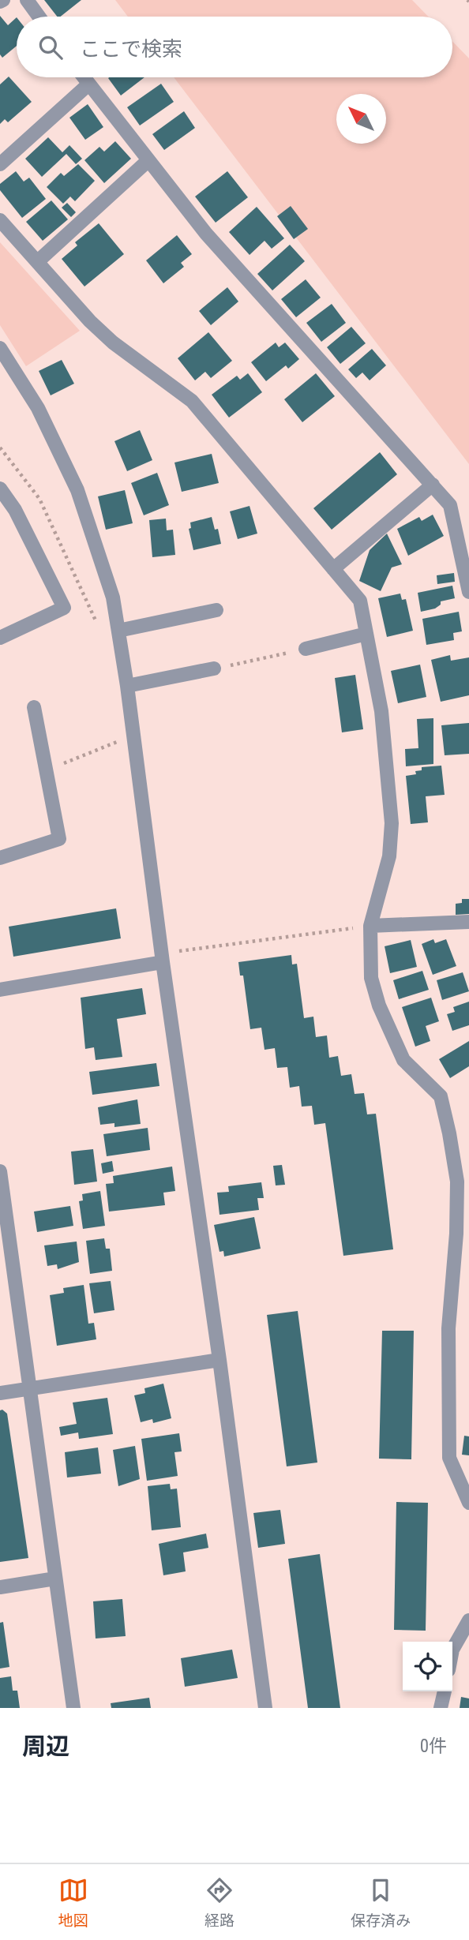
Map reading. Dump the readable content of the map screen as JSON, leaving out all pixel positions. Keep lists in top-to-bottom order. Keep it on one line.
{"north":"top left","page":{"search":"ここで検索","heading":["周辺","0件"],"nav":["地図","経路","保存済み"]}}
